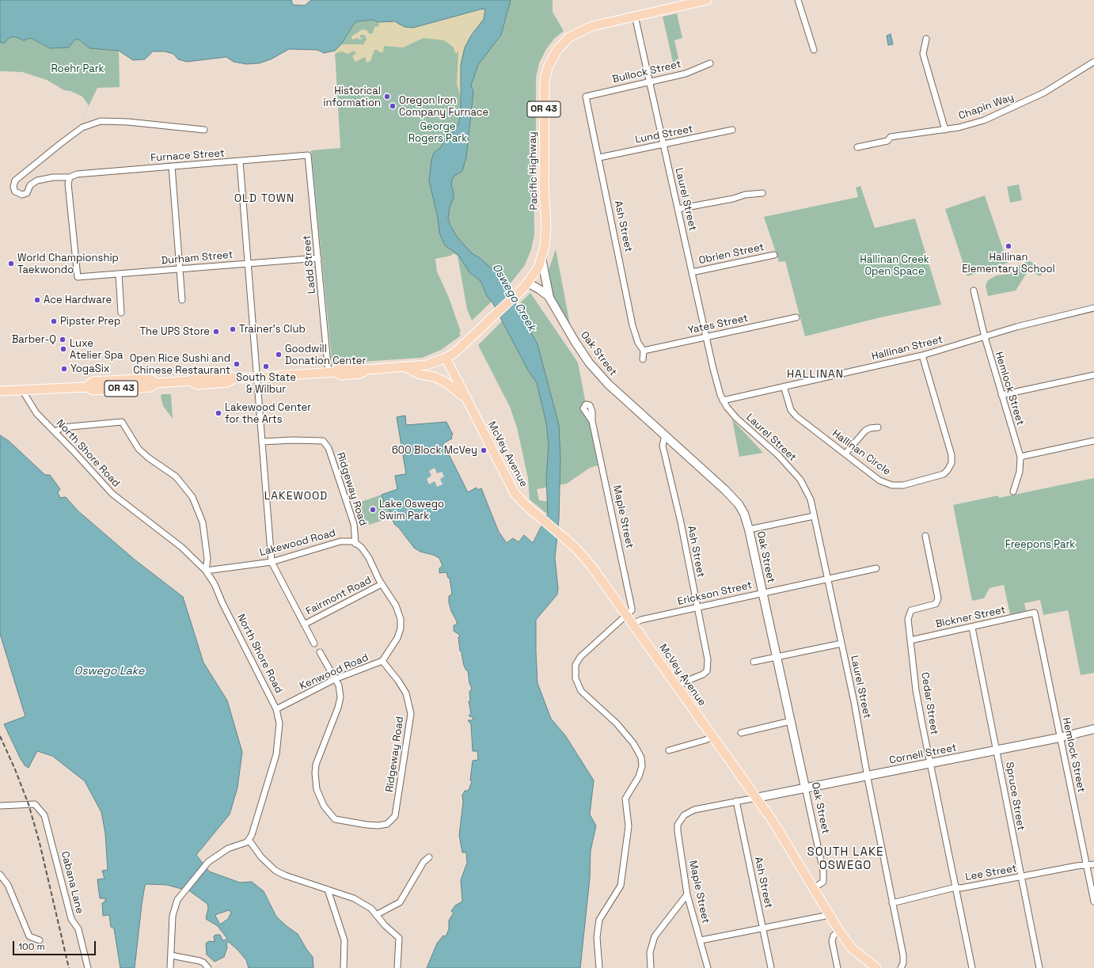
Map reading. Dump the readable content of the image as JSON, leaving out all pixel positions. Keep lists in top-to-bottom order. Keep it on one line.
{"streets":{"main road":["OR 43","Pacific Highway","McVey Avenue"],"street":["Bullock Street","Chapin Way","Lund Street","Furnace Street","Laurel Street","Ash Street","Obrien Street","Durham Street","Ladd Street","Yates Street","Hallinan Street","Oak Street","Hemlock Street","Hallinan Circle","North Shore Road","Ridgeway Road","Maple Street","Lakewood Road","Erickson Street","Fairmont Road","Bickner Street","Kenwood Road","Cedar Street","Cornell Street","Spruce Street","Lee Street","Cabana Lane"]},"crossings":[["Bullock Street","Laurel Street"],["Bullock Street","Ash Street"],["OR 43","Pacific Highway"],["OR 43","Ladd Street"],["OR 43","North Shore Road"],["OR 43","McVey Avenue"],["Lund Street","Laurel Street"],["Lund Street","Ash Street"],["Furnace Street","Durham Street"],["Furnace Street","Ladd Street"],["Pacific Highway","Laurel Street"],["Pacific Highway","Oak Street"],["Pacific Highway","McVey Avenue"],["Laurel Street","Obrien Street"],["Laurel Street","Yates Street"],["Laurel Street","Hallinan Street"],["Laurel Street","Erickson Street"],["Laurel Street","Cornell Street"],["Laurel Street","Lee Street"],["Ash Street","Yates Street"],["Ash Street","Oak Street"],["Ash Street","McVey Avenue"],["Ash Street","Maple Street"],["Ash Street","Erickson Street"],["Durham Street","Ladd Street"],["Hallinan Street","Hemlock Street"],["Hallinan Street","Hallinan Circle"],["Oak Street","McVey Avenue"],["Oak Street","Erickson Street"],["Oak Street","Cornell Street"],["Hemlock Street","Bickner Street"],["Hemlock Street","Cornell Street"],["Hemlock Street","Lee Street"],["North Shore Road","Lakewood Road"],["North Shore Road","Kenwood Road"],["McVey Avenue","Maple Street"],["McVey Avenue","Erickson Street"],["McVey Avenue","Cornell Street"],["Ridgeway Road","Lakewood Road"],["Ridgeway Road","Kenwood Road"],["Bickner Street","Cedar Street"],["Bickner Street","Spruce Street"],["Cedar Street","Cornell Street"],["Cedar Street","Lee Street"],["Cornell Street","Spruce Street"],["Spruce Street","Lee Street"]],"districts":["OLD TOWN","HALLINAN","LAKEWOOD","SOUTH LAKE OSWEGO"],"water":["Oswego Creek","Oswego Lake"],"parks":["Roehr Park","George Rogers Park","Hallinan Creek Open Space","Freepons Park"],"places":["Historical information","Oregon Iron Company Furnace","Hallinan Elementary School","World Championship Taekwondo","Ace Hardware","Pipster Prep","Trainer's Club","The UPS Store","Barber-Q","Luxe Atelier Spa","Goodwill Donation Center","Open Rice Sushi and Chinese Restaurant","South State & Wilbur","YogaSix","Lakewood Center for the Arts","600 Block McVey","Lake Oswego Swim Park"],"scale_bar":"100 m"}
